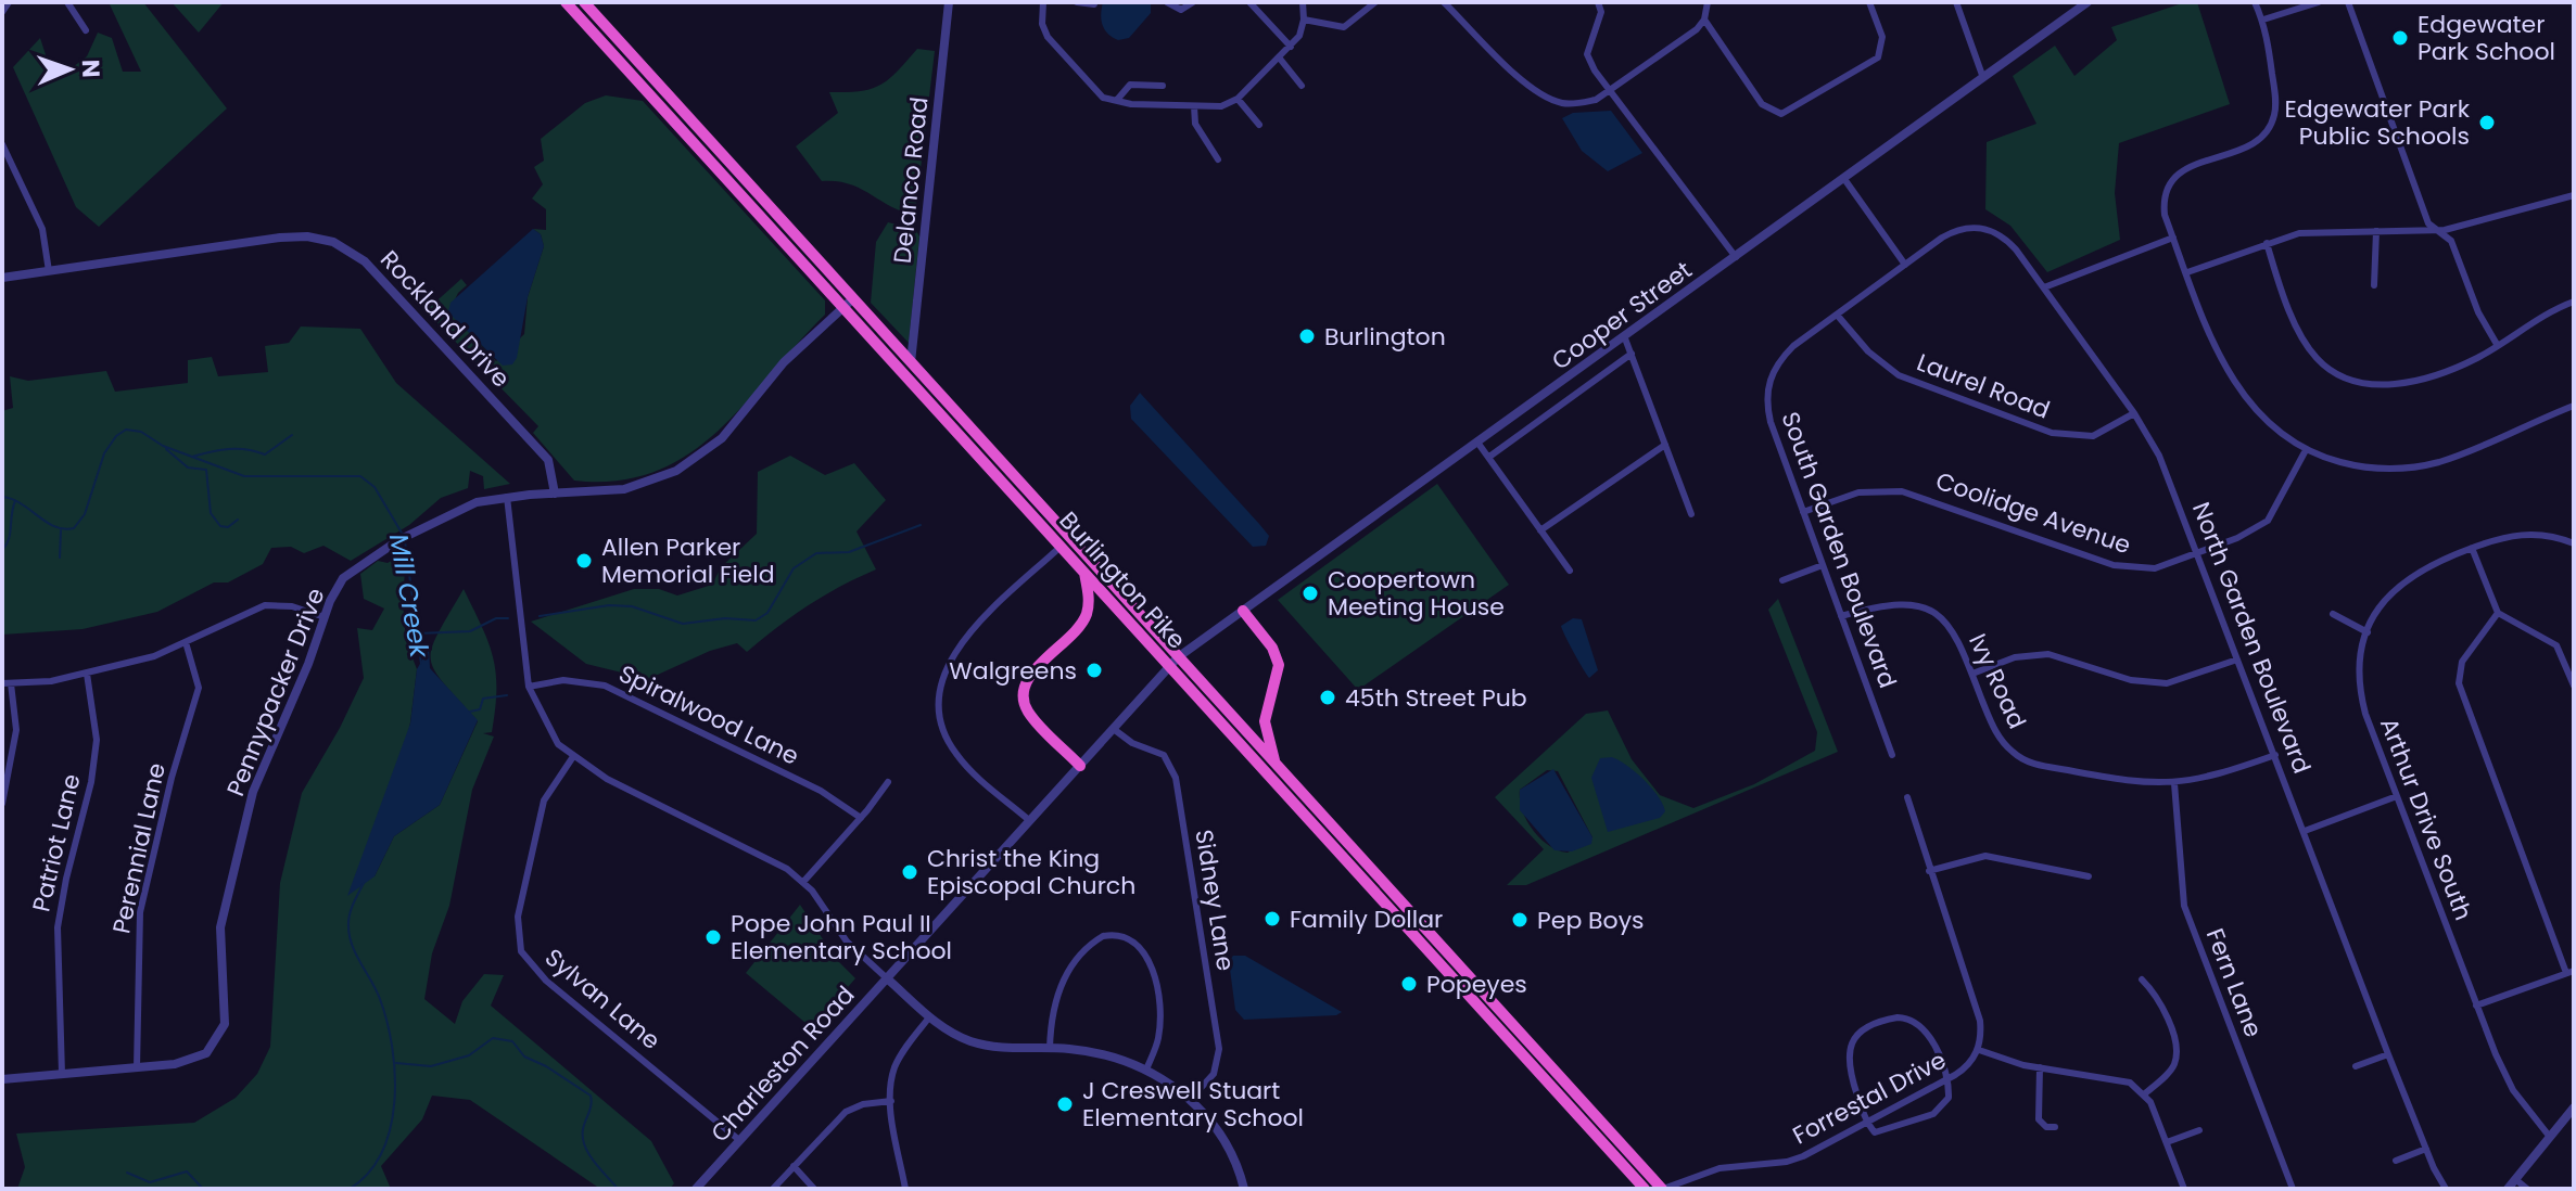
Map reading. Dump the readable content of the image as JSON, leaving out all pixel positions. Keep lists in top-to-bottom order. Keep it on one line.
{"streets":{"highway":["Burlington Pike"],"street":["Delanco Road","Cooper Street","Rockland Drive","Laurel Road","Coolidge Avenue","South Garden Boulevard","North Garden Boulevard","Ivy Road","Pennypacker Drive","Spiralwood Lane","Arthur Drive South","Patriot Lane","Perennial Lane","Sidney Lane","Fern Lane","Sylvan Lane","Charleston Road","Forrestal Drive"]},"crossings":[["Delanco Road","Burlington Pike"],["Cooper Street","Burlington Pike"],["Cooper Street","Charleston Road"],["Rockland Drive","Pennypacker Drive"],["Laurel Road","South Garden Boulevard"],["Laurel Road","North Garden Boulevard"],["Coolidge Avenue","South Garden Boulevard"],["Coolidge Avenue","North Garden Boulevard"],["South Garden Boulevard","North Garden Boulevard"],["South Garden Boulevard","Ivy Road"],["Burlington Pike","Pennypacker Drive"],["Burlington Pike","Charleston Road"],["Burlington Pike","Forrestal Drive"],["North Garden Boulevard","Ivy Road"],["Ivy Road","Fern Lane"],["Pennypacker Drive","Patriot Lane"],["Pennypacker Drive","Perennial Lane"],["Sidney Lane","Charleston Road"],["Sylvan Lane","Charleston Road"]],"water":["Mill Creek"],"places":["Edgewater Park School","Edgewater Park Public Schools","Burlington","Allen Parker Memorial Field","Coopertown Meeting House","Walgreens","45th Street Pub","Christ the King Episcopal Church","Family Dollar","Pep Boys","Pope John Paul II Elementary School","Popeyes","J Creswell Stuart Elementary School"],"north":"right"}
